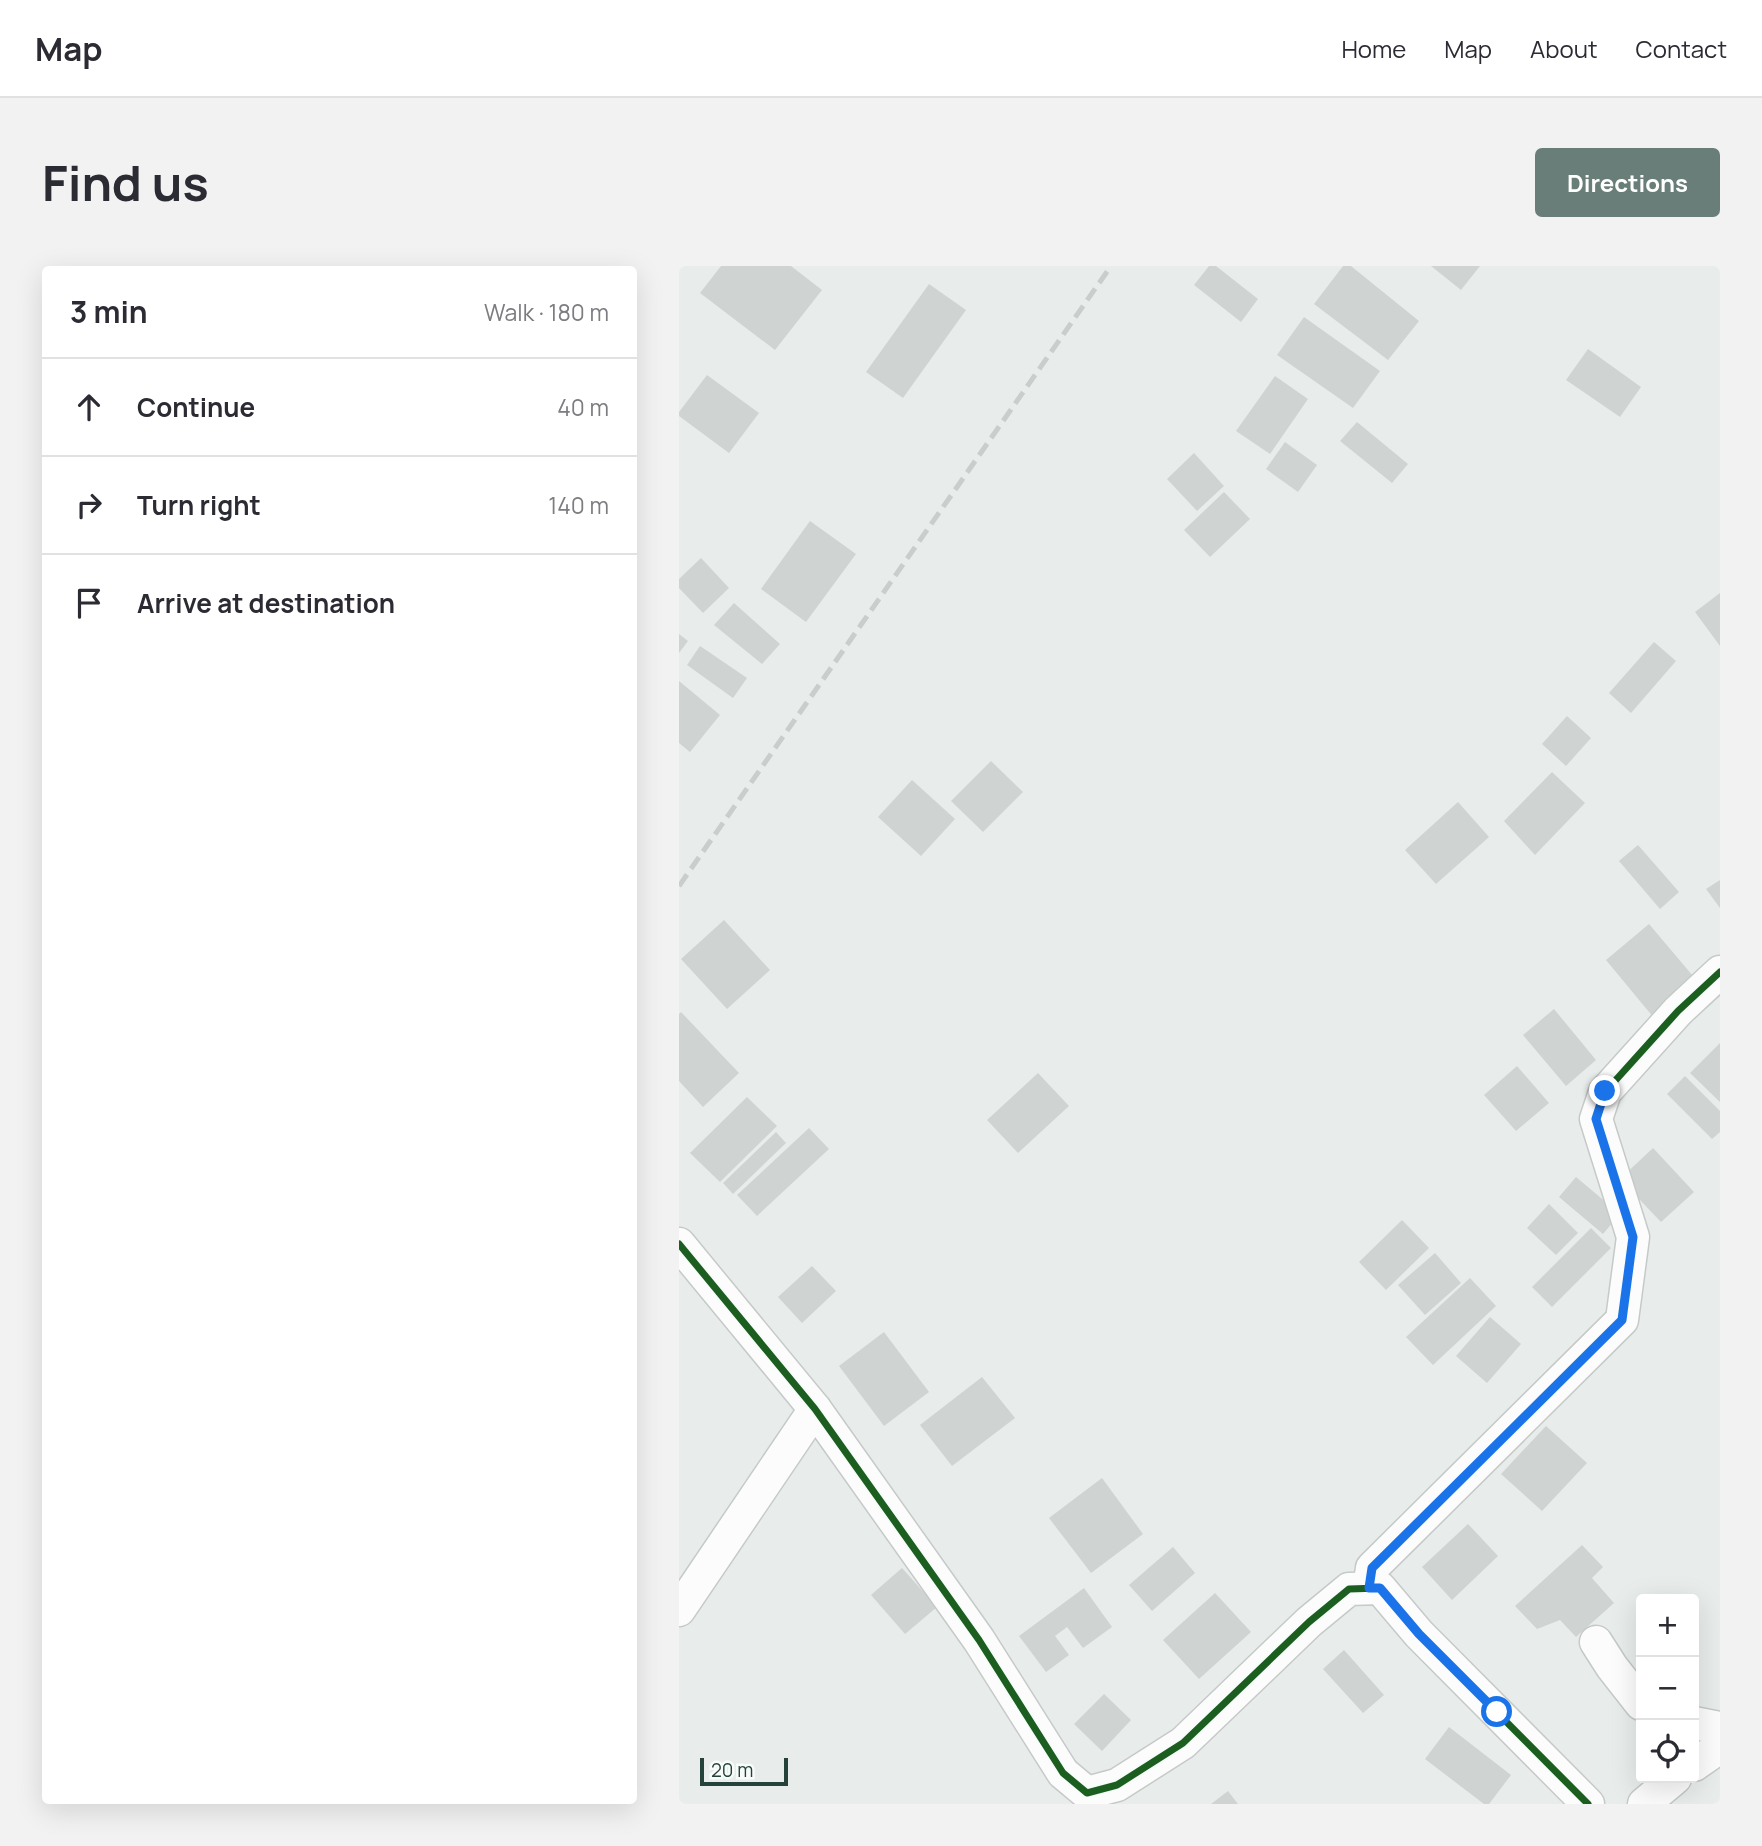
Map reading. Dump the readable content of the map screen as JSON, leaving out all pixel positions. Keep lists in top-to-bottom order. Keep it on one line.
{"scale_bar":"20 m","page":{"header":"Map","nav":["Home","Map","About","Contact"],"buttons":"Directions","title":"Find us","heading":["3 min","Walk · 180 m"],"list":[["Continue","40 m"],["Turn right","140 m"],"Arrive at destination"],"map_buttons":["+","−"],"scale":"20 m"}}
